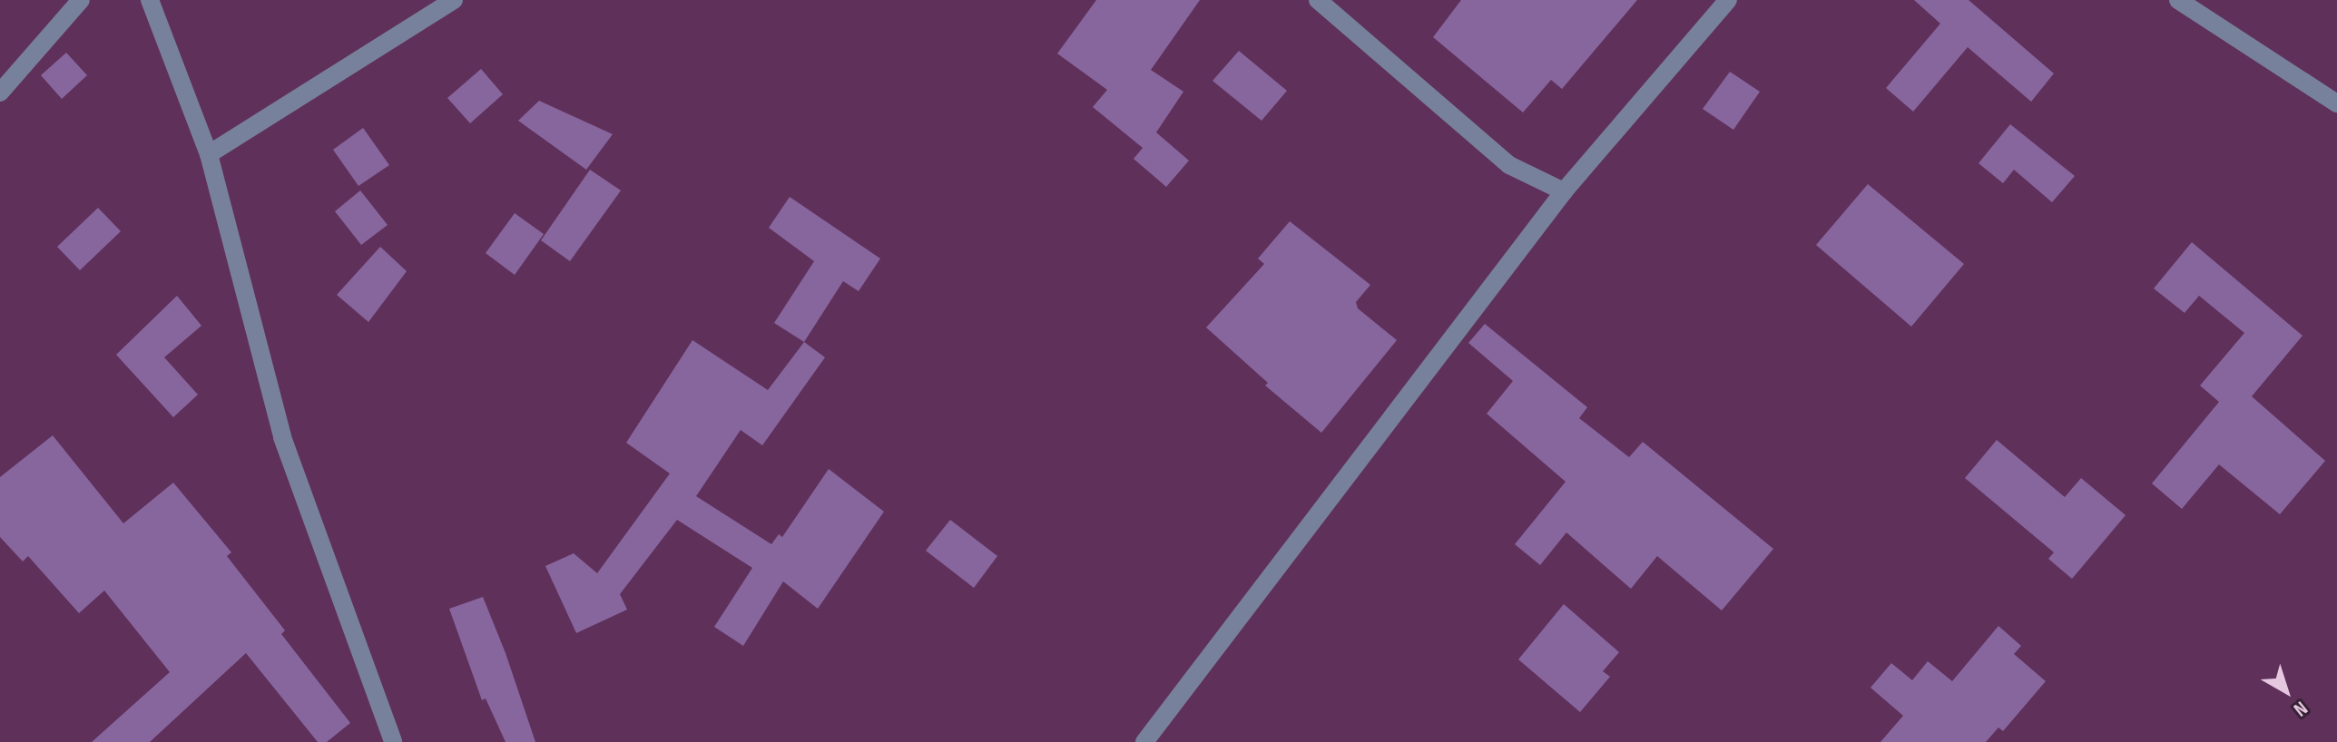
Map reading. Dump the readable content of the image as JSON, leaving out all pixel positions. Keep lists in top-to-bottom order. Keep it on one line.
{"north":"bottom right"}
